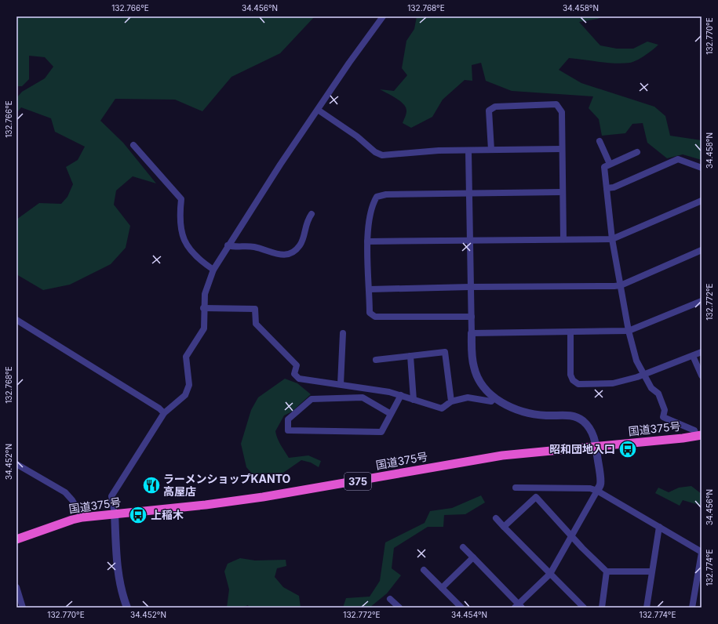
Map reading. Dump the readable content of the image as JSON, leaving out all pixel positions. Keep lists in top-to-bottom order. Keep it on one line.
{"streets":{"highway":["国道375号","375"]},"places":{"bus stop":["昭和団地入口","上稲木"],"restaurant":["ラーメンショップKANTO 高屋店"]},"coordinates":["132.766°E","34.456°N","132.768°E","34.458°N","132.770°E","132.772°E","34.452°N","132.774°E","34.454°N"]}
